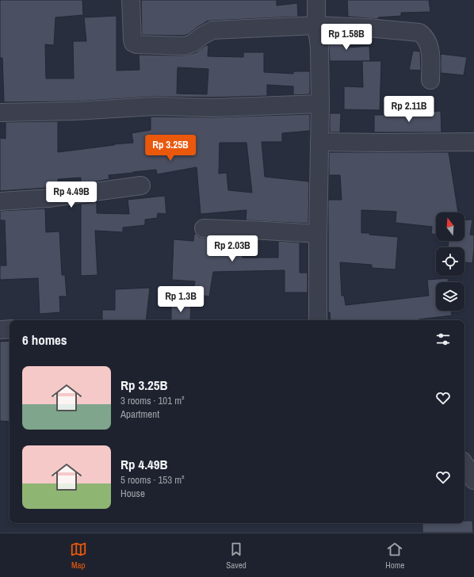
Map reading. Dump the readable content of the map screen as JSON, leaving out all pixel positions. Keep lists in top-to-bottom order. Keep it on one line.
{"north":"top","page":{"price":["Rp 1.58B","Rp 2.11B","Rp 3.25B","Rp 4.49B","Rp 2.03B","Rp 1.3B"],"heading":"6 homes","list":[{"name":"Rp 3.25B","note":"3 rooms · 101 m² · Apartment"},{"name":"Rp 4.49B","note":"5 rooms · 153 m² · House"}],"tabs":["Map","Saved","Home"]}}
